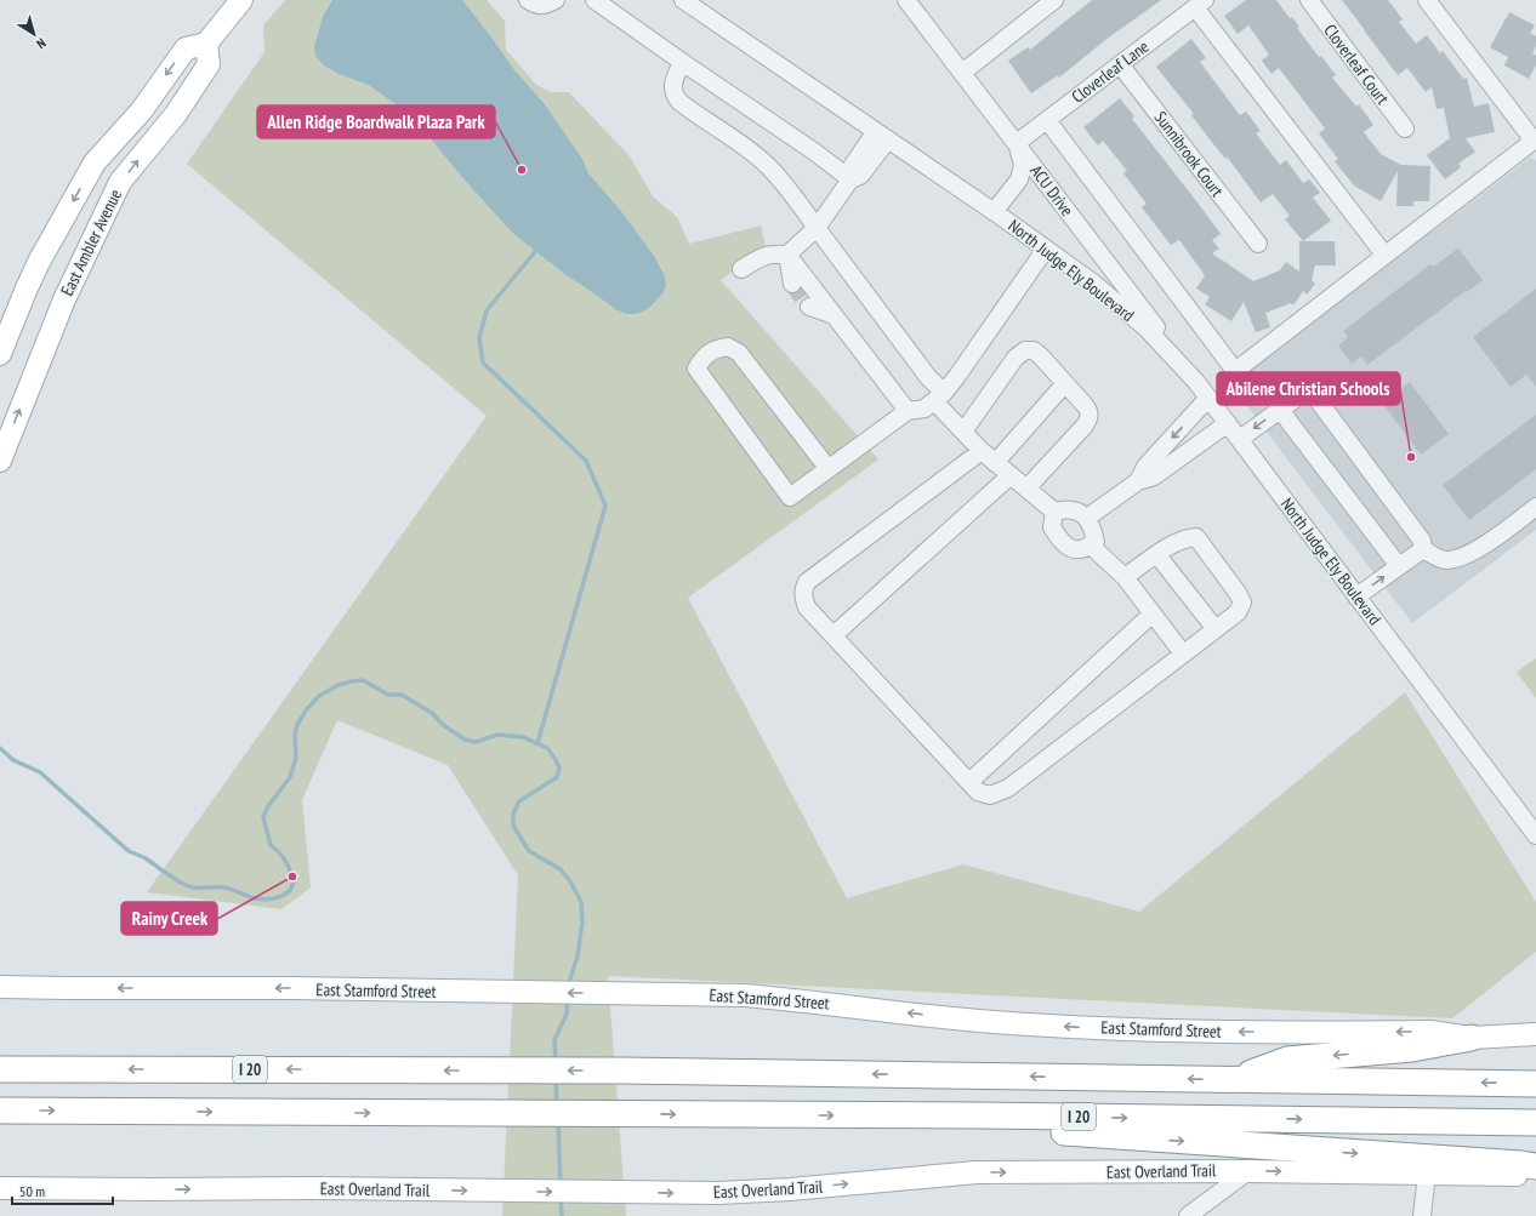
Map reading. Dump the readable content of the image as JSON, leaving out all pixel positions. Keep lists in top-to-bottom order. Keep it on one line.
{"streets":{"highway":["I 20"],"main road":["East Ambler Avenue","East Stamford Street","East Overland Trail"],"street":["Cloverleaf Court","Cloverleaf Lane","Sunnibrook Court","ACU Drive","North Judge Ely Boulevard"]},"crossings":[["Cloverleaf Lane","Sunnibrook Court"],["Cloverleaf Lane","ACU Drive"],["ACU Drive","North Judge Ely Boulevard"]],"one_way":["East Stamford Street","East Overland Trail"],"places":["Allen Ridge Boardwalk Plaza Park","Abilene Christian Schools","Rainy Creek"],"scale_bar":"50 m","north":"bottom right"}
